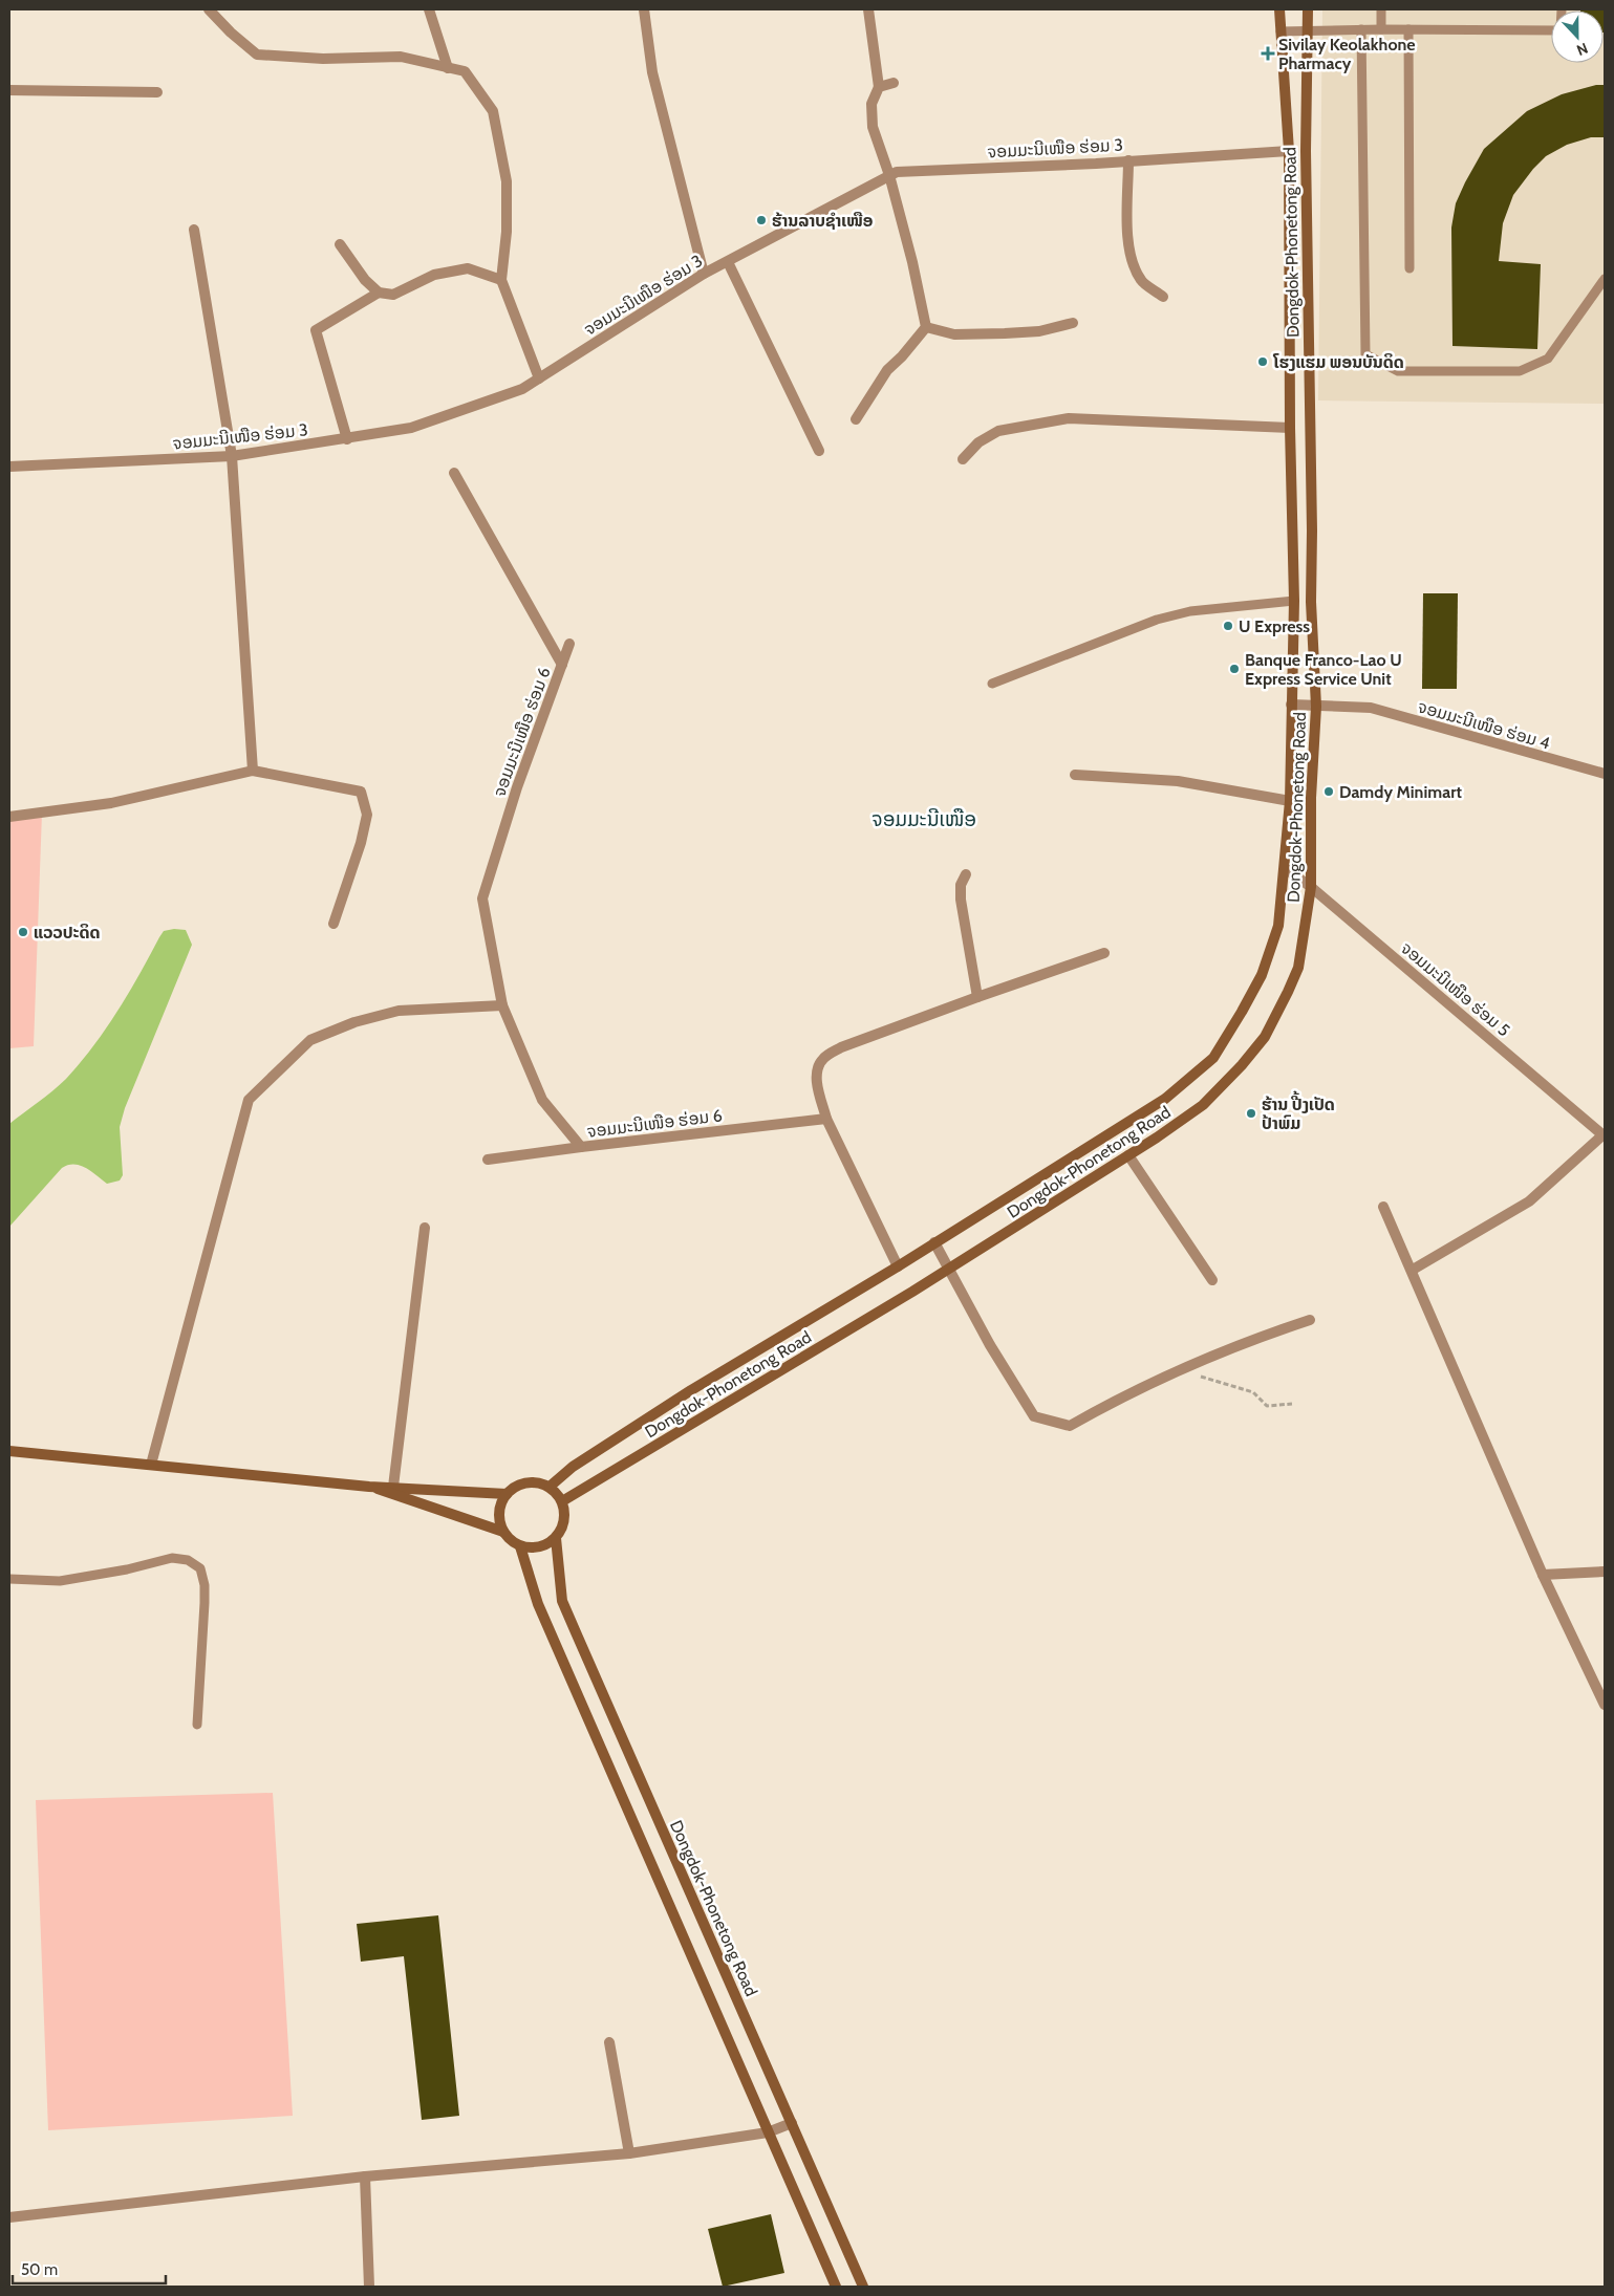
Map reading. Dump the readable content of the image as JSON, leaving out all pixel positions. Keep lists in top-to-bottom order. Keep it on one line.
{"streets":{"main road":["Dongdok-Phonetong Road"],"street":["ຈອມມະນີເໜືອ ຮ່ອມ 3","ຈອມມະນີເໜືອ ຮ່ອມ 4","ຈອມມະນີເໜືອ ຮ່ອມ 6","ຈອມມະນີເໜືອ ຮ່ອມ 5"]},"crossings":[["ຈອມມະນີເໜືອ ຮ່ອມ 3","Dongdok-Phonetong Road"],["Dongdok-Phonetong Road","ຈອມມະນີເໜືອ ຮ່ອມ 4"],["Dongdok-Phonetong Road","ຈອມມະນີເໜືອ ຮ່ອມ 5"]],"districts":["ຈອມມະນີເໜືອ"],"places":{"health":["Sivilay Keolakhone Pharmacy"],"other":["ຮ້ານລາບຊຳເໜືອ","ໂຮງແຮມ ພອນບັນດິດ","U Express","Banque Franco-Lao U Express Service Unit","Damdy Minimart","ແວວປະດິດ","ຮ້ານ ປີ້ງເປັດ ປ້າພົມ"]},"scale_bar":"50 m","north":"bottom"}
